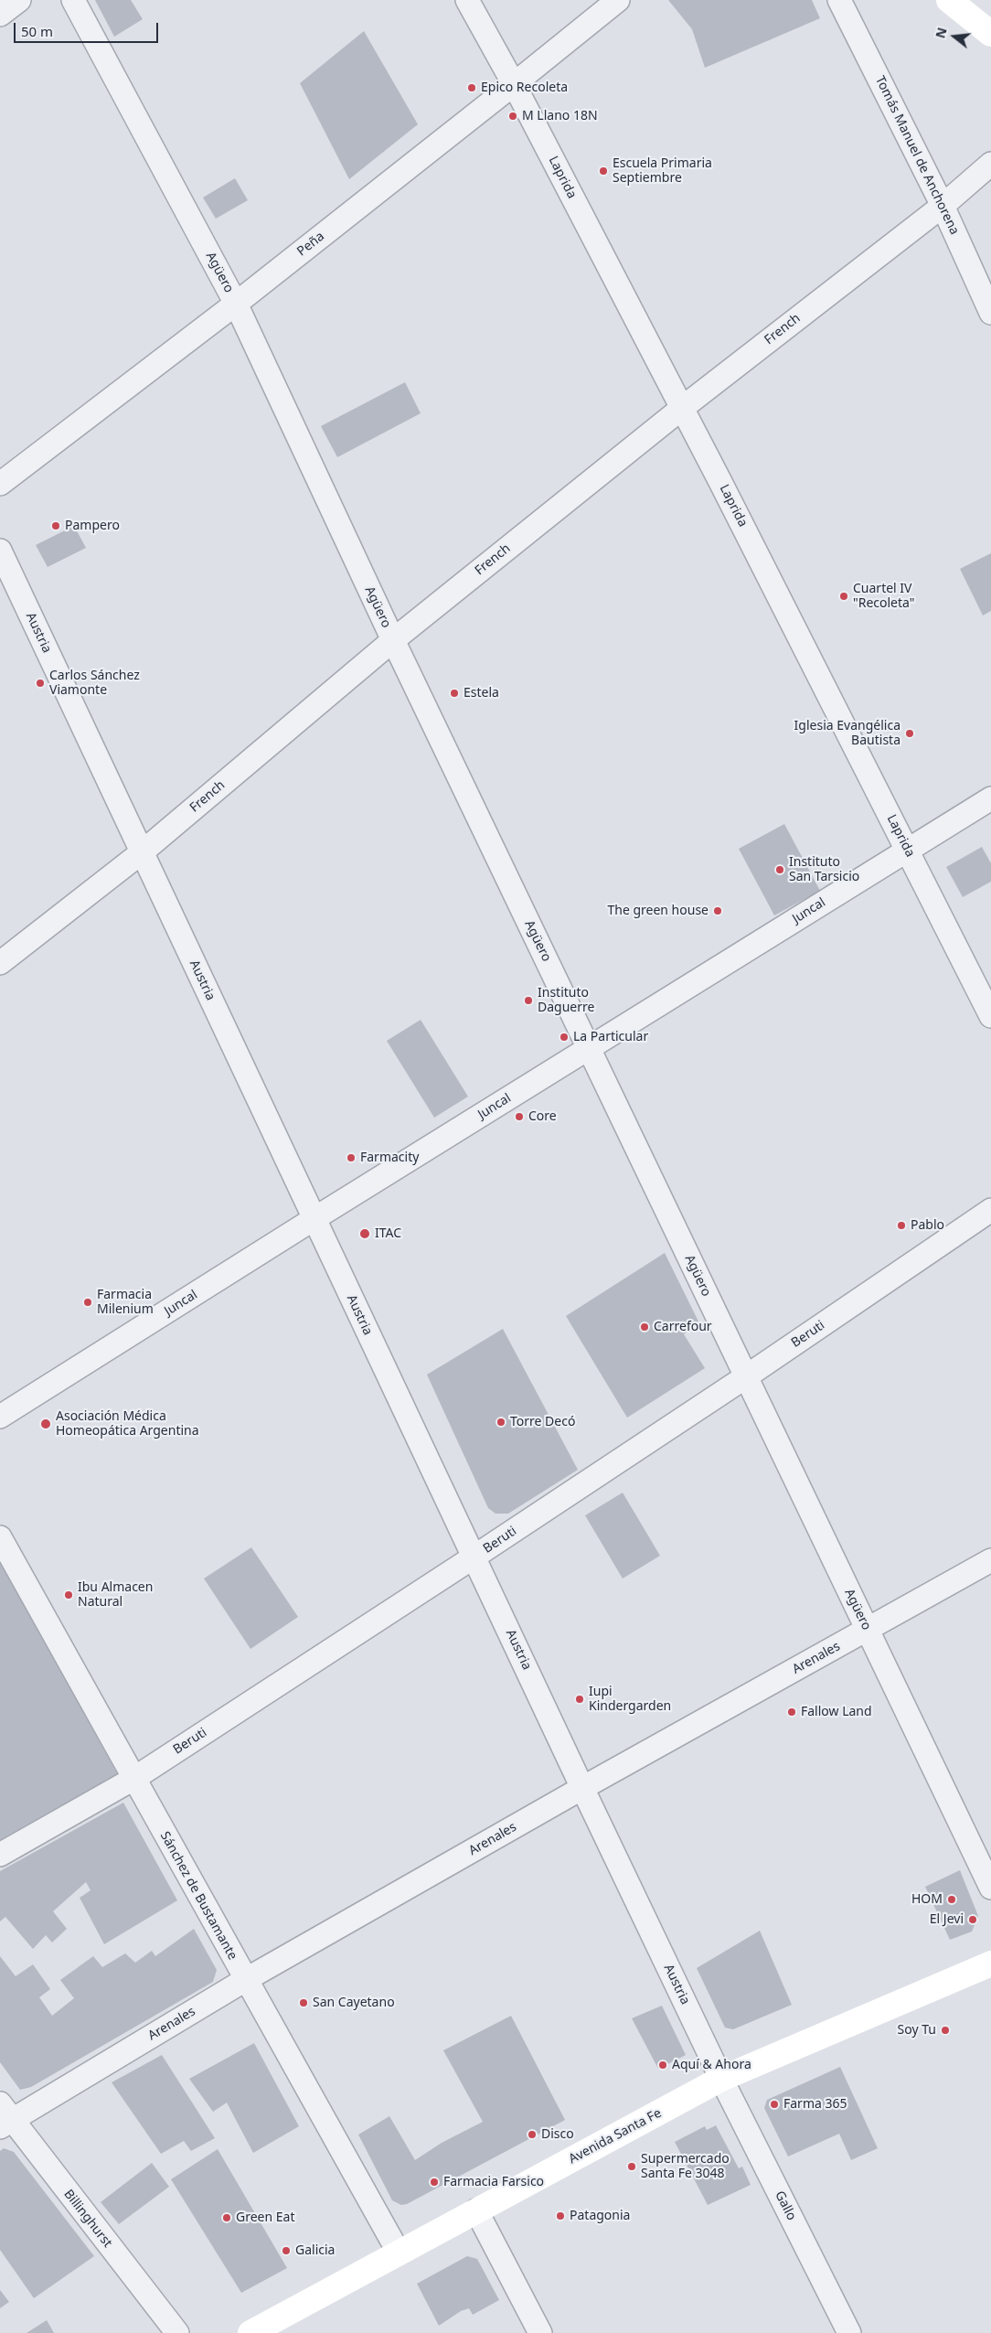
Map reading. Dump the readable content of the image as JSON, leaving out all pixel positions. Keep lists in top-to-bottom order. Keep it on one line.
{"streets":{"main road":["Avenida Santa Fe"],"street":["Tomás Manuel de Anchorena","Laprida","Peña","Agüero","French","Austria","Juncal","Beruti","Arenales","Sánchez de Bustamante","Gallo","Billinghurst"]},"crossings":[["Tomás Manuel de Anchorena","French"],["Laprida","Peña"],["Laprida","French"],["Laprida","Juncal"],["Peña","Agüero"],["Agüero","French"],["Agüero","Juncal"],["Agüero","Beruti"],["Agüero","Arenales"],["French","Austria"],["Austria","Juncal"],["Austria","Beruti"],["Austria","Arenales"],["Austria","Avenida Santa Fe"],["Austria","Gallo"],["Beruti","Sánchez de Bustamante"],["Arenales","Sánchez de Bustamante"],["Arenales","Billinghurst"],["Sánchez de Bustamante","Avenida Santa Fe"],["Avenida Santa Fe","Gallo"]],"places":["Epico Recoleta","M Llano 18N","Escuela Primaria Septiembre","Pampero","Cuartel IV \"Recoleta\"","Carlos Sánchez Viamonte","Estela","Iglesia Evangélica Bautista","Instituto San Tarsicio","The green house","Instituto Daguerre","La Particular","Core","Farmacity","Pablo","ITAC","Farmacia Milenium","Carrefour","Torre Decó","Asociación Médica Homeopática Argentina","Ibu Almacen Natural","Iupi Kindergarden","Fallow Land","HOM","El Jevi","San Cayetano","Soy Tu","Aquí & Ahora","Farma 365","Disco","Supermercado Santa Fe 3048","Farmacia Farsico","Patagonia","Green Eat","Galicia"],"scale_bar":"50 m","north":"left"}
